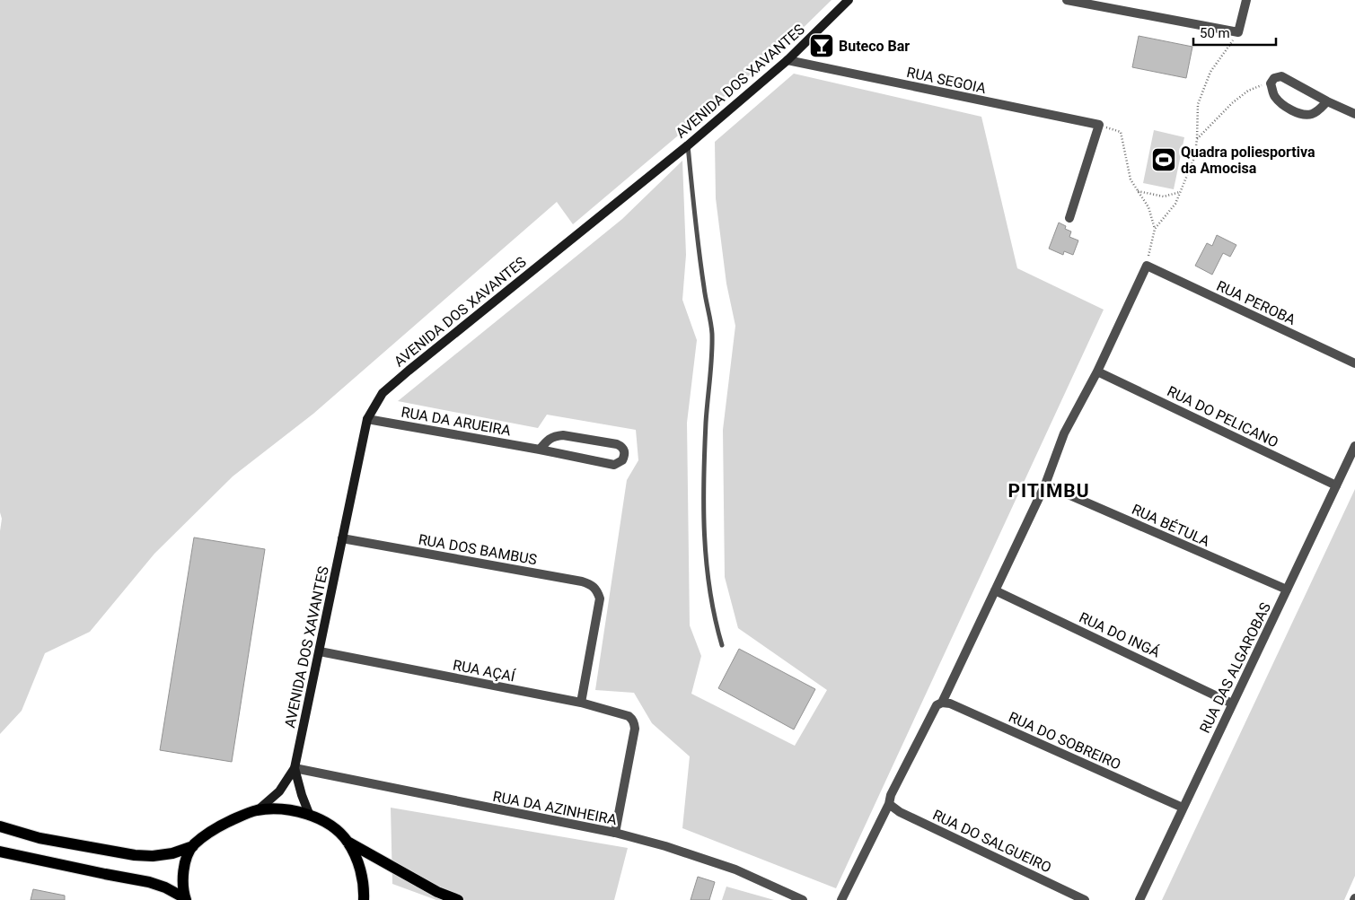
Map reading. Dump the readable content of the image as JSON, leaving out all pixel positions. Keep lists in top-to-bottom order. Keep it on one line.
{"streets":{"main road":["AVENIDA DOS XAVANTES"],"street":["RUA SEGOIA","RUA PEROBA","RUA DO PELICANO","RUA DA ARUEIRA","RUA BÉTULA","RUA DOS BAMBUS","RUA DO INGÁ","RUA DAS ALGAROBAS","RUA AÇAÍ","RUA DO SOBREIRO","RUA DA AZINHEIRA","RUA DO SALGUEIRO"]},"crossings":[["RUA SEGOIA","AVENIDA DOS XAVANTES"],["AVENIDA DOS XAVANTES","RUA DA ARUEIRA"],["AVENIDA DOS XAVANTES","RUA DOS BAMBUS"],["AVENIDA DOS XAVANTES","RUA AÇAÍ"],["AVENIDA DOS XAVANTES","RUA DA AZINHEIRA"],["RUA DO PELICANO","RUA DAS ALGAROBAS"],["RUA BÉTULA","RUA DAS ALGAROBAS"],["RUA DOS BAMBUS","RUA AÇAÍ"],["RUA DO INGÁ","RUA DAS ALGAROBAS"],["RUA DAS ALGAROBAS","RUA DO SOBREIRO"],["RUA AÇAÍ","RUA DA AZINHEIRA"]],"districts":["PITIMBU"],"places":{"bar":["Buteco Bar"],"sports":["Quadra poliesportiva da Amocisa"]},"scale_bar":"50 m"}
